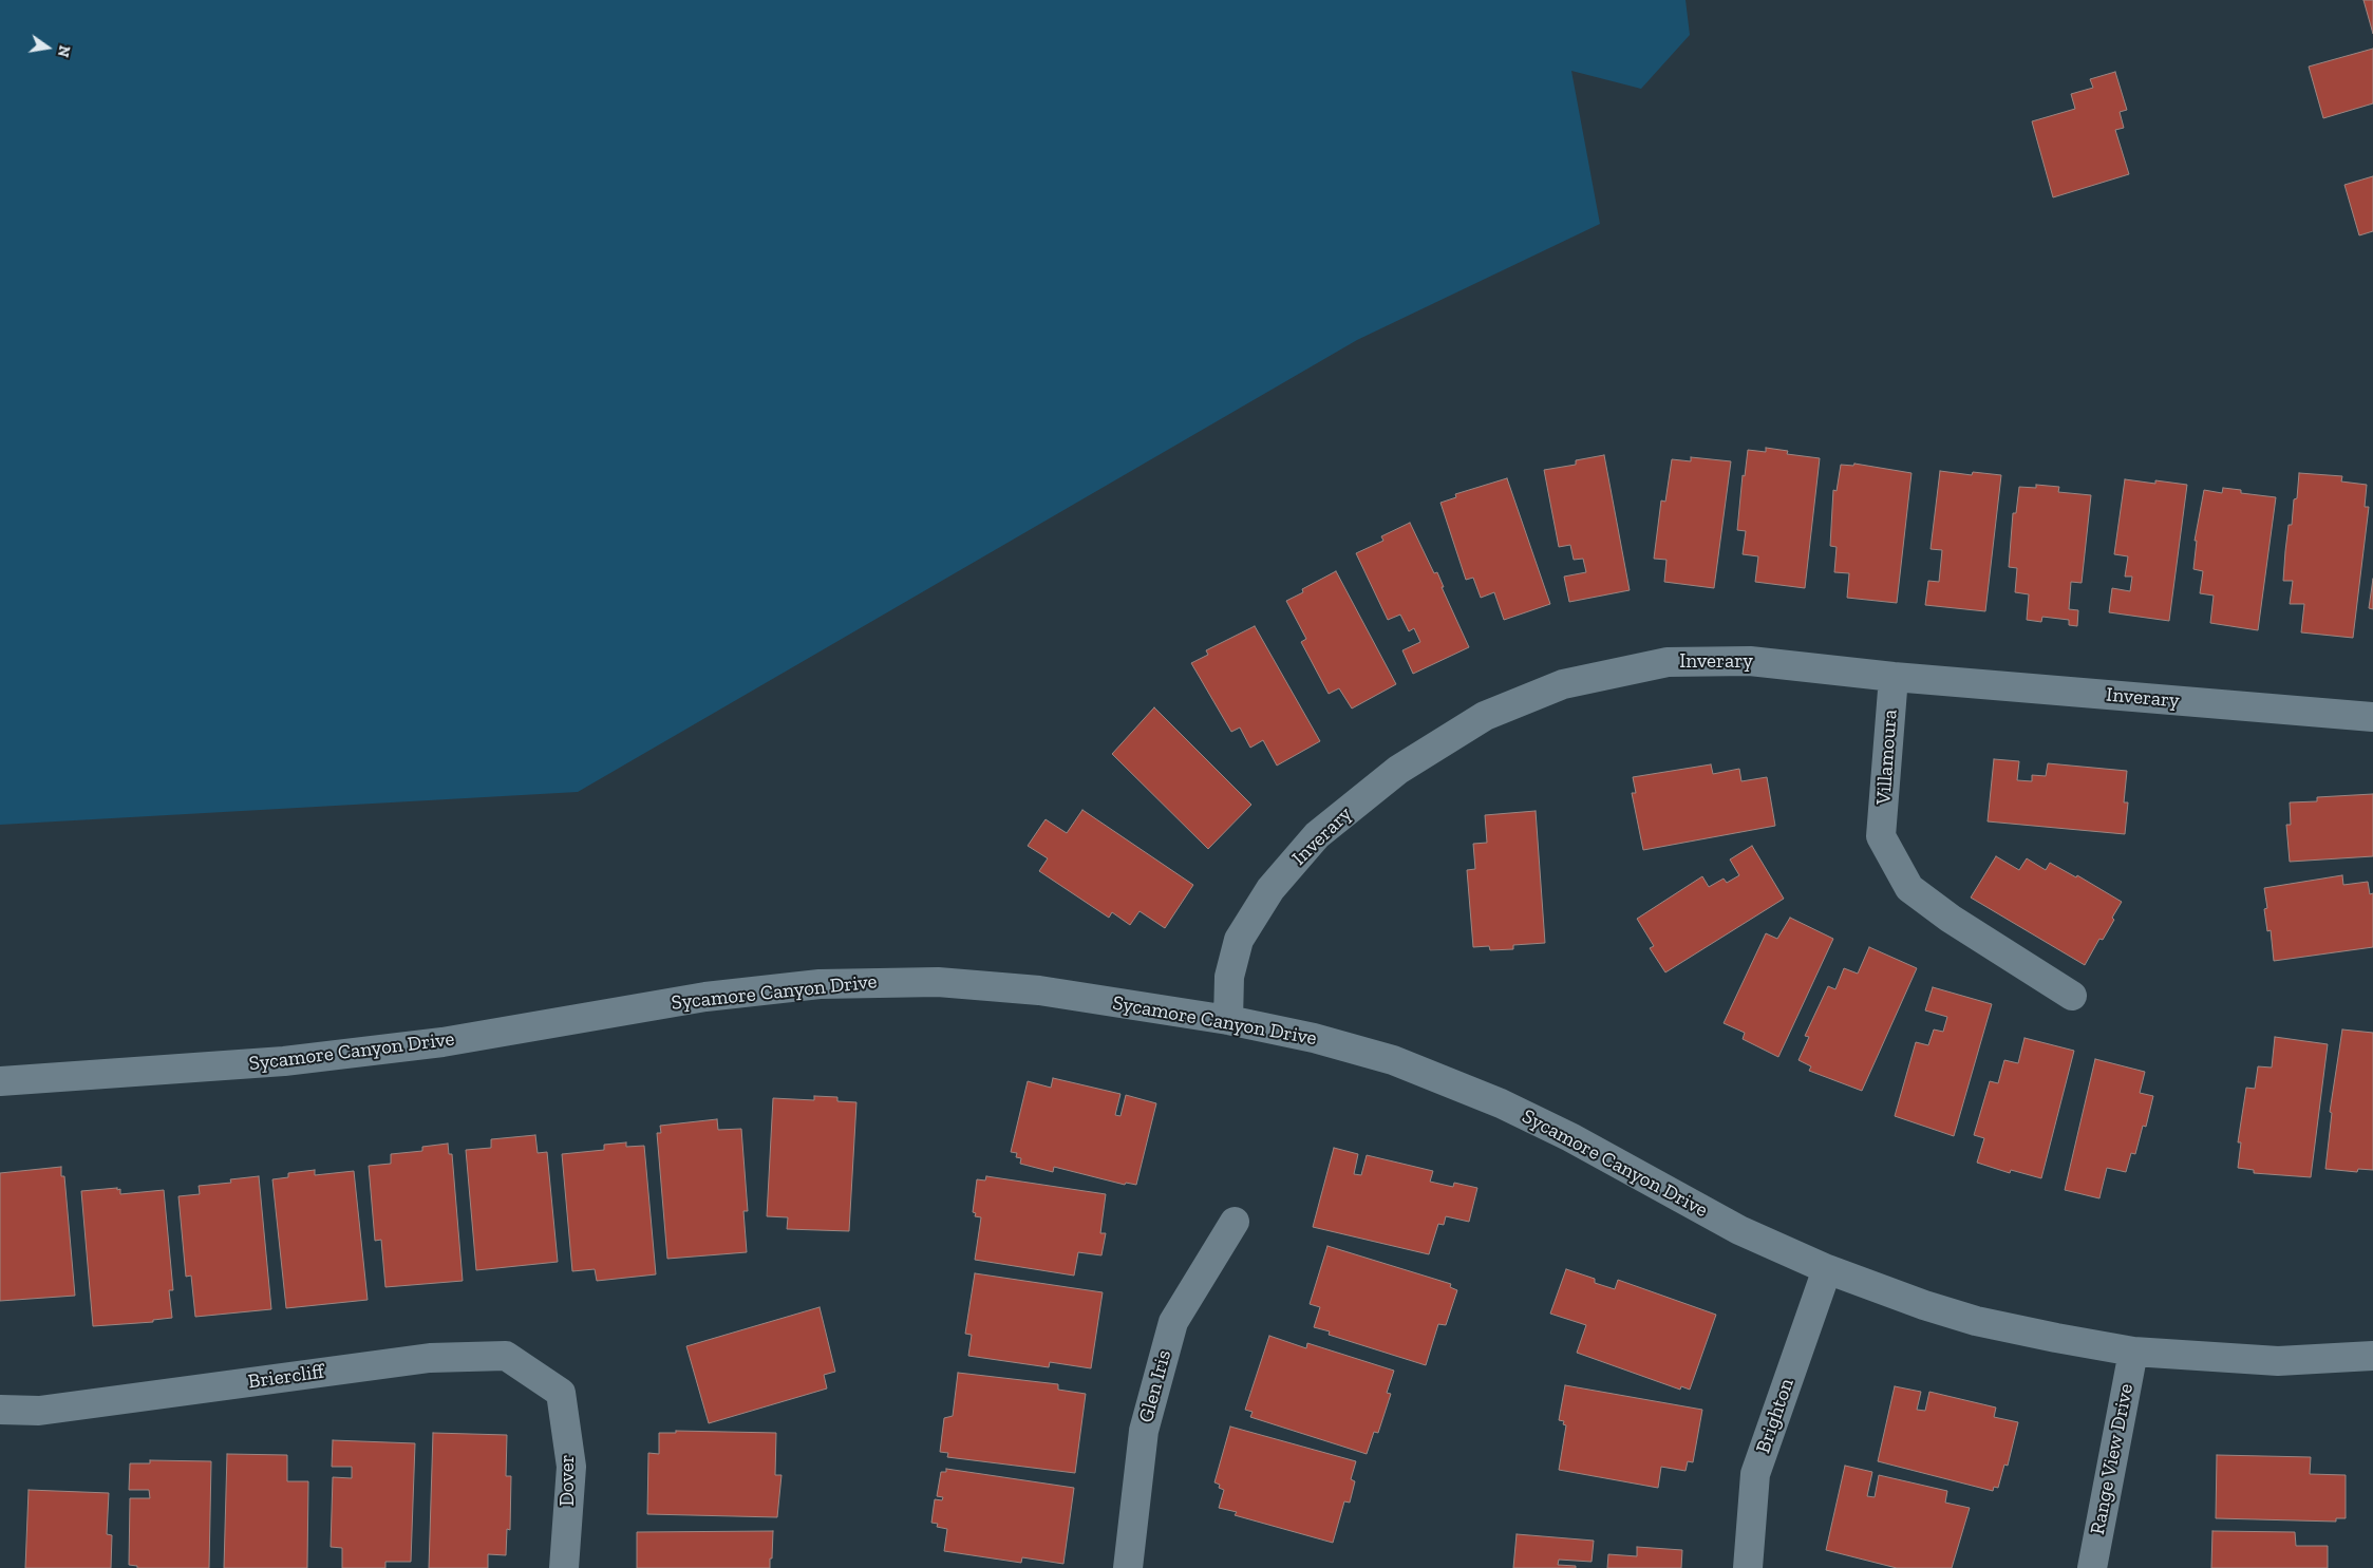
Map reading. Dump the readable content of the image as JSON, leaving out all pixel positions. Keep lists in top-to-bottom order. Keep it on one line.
{"streets":{"street":["Inverary","Villamoura","Sycamore Canyon Drive","Briercliff","Glen Iris","Brighton","Range View Drive","Dover"]},"crossings":[["Inverary","Villamoura"],["Inverary","Sycamore Canyon Drive"],["Sycamore Canyon Drive","Brighton"],["Sycamore Canyon Drive","Range View Drive"],["Briercliff","Dover"]],"north":"right"}
